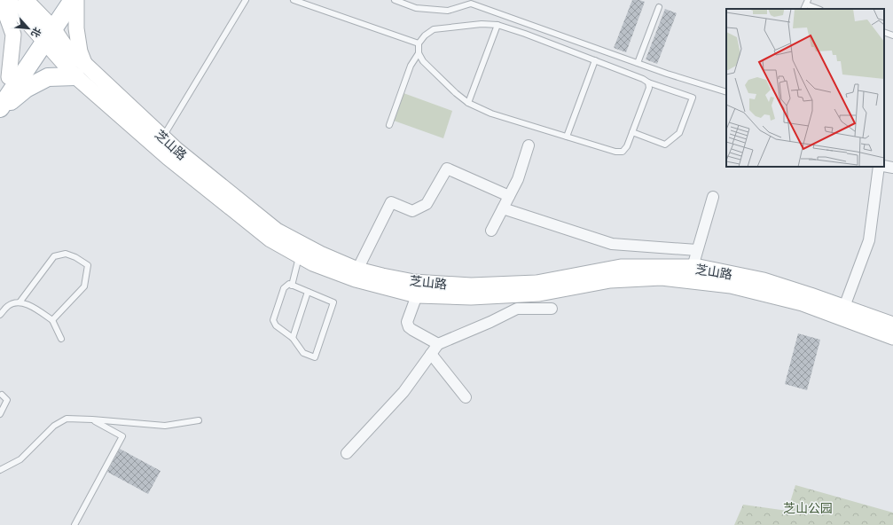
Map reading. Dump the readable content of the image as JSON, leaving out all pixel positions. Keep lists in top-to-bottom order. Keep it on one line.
{"streets":{"main road":["芝山路"]},"parks":["芝山公园"],"north":"bottom right"}
